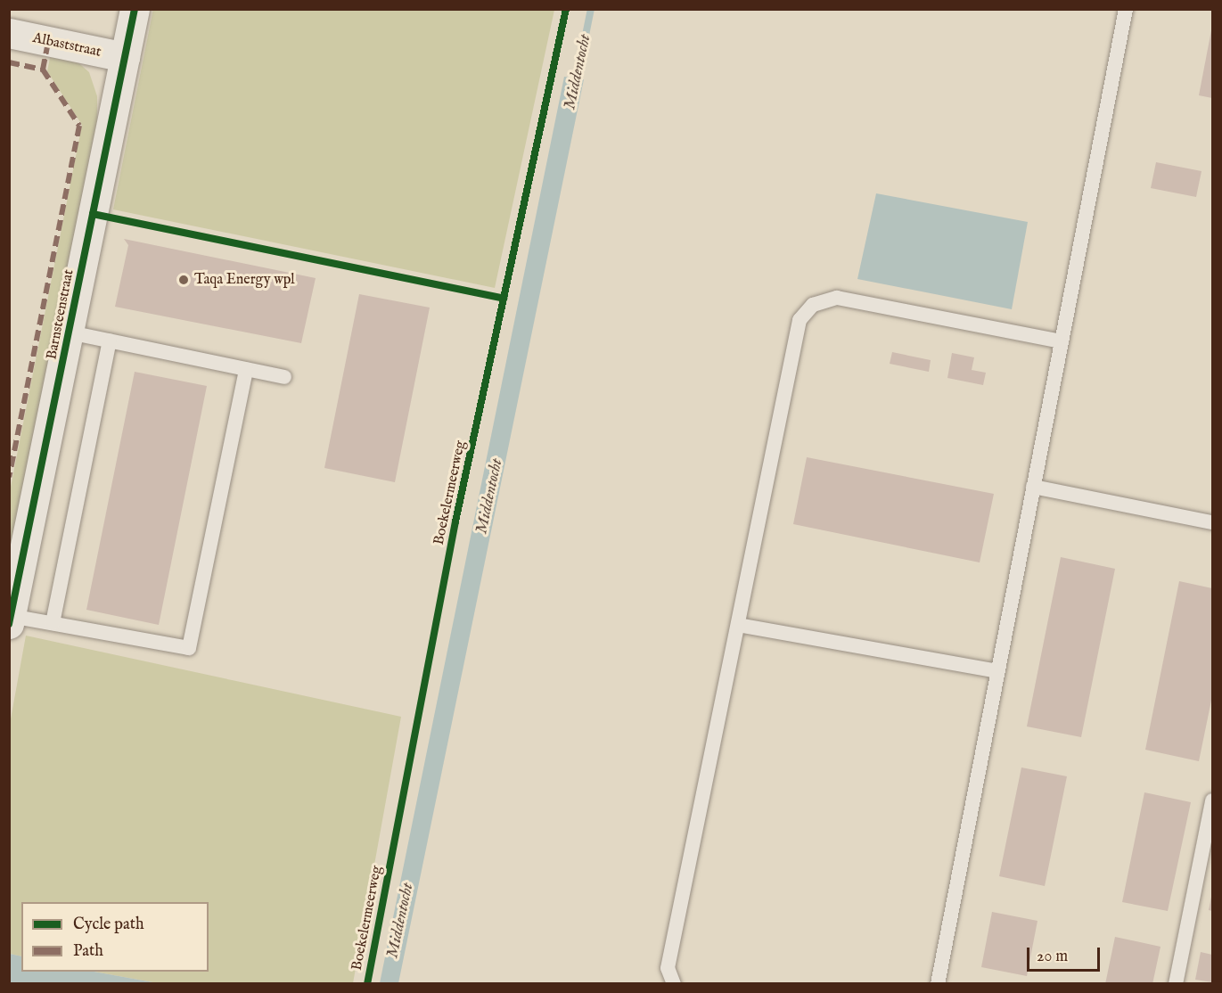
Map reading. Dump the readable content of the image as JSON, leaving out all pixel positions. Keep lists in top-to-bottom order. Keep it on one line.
{"streets":{"street":["Albaststraat","Barnsteenstraat"],"cycle path":["Boekelermeerweg"]},"crossings":[["Albaststraat","Barnsteenstraat"]],"water":["Middentocht"],"places":["Taqa Energy wpl"],"legend":["Cycle path","Path"],"scale_bar":"20 m"}
